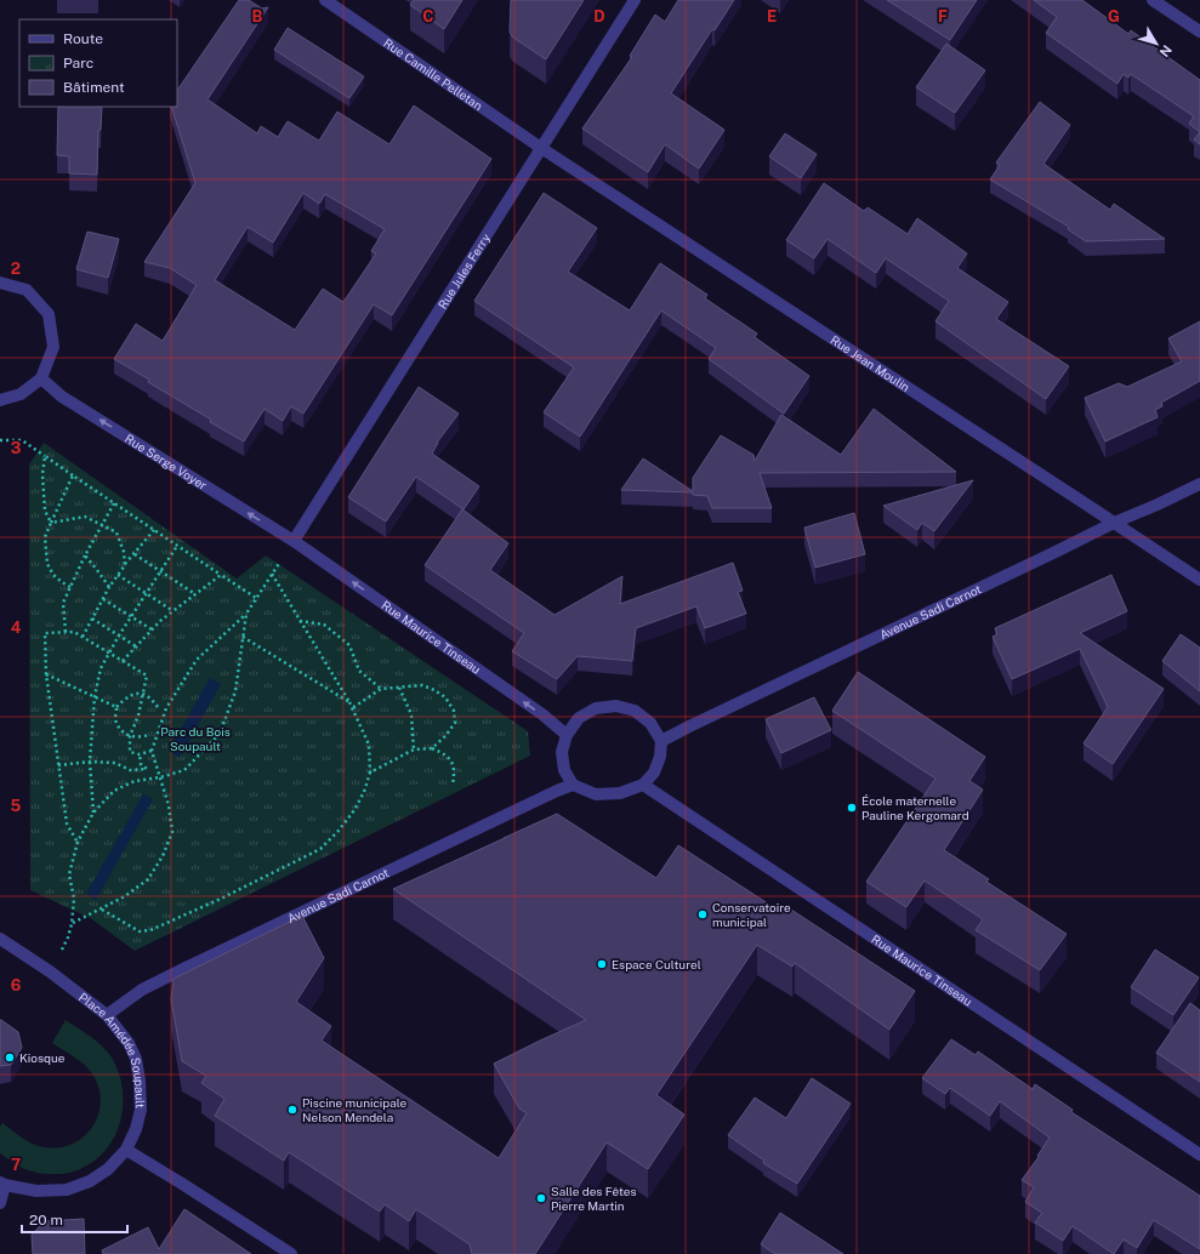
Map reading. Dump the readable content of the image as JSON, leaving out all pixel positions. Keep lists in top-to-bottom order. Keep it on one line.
{"streets":{"street":["Rue Camille Pelletan","Rue Jules Ferry","Rue Jean Moulin","Rue Serge Voyer","Avenue Sadi Carnot","Rue Maurice Tinseau","Place Amédée Soupault"]},"crossings":[["Rue Camille Pelletan","Rue Jules Ferry"],["Rue Camille Pelletan","Rue Jean Moulin"],["Rue Jules Ferry","Rue Jean Moulin"],["Rue Jules Ferry","Rue Serge Voyer"],["Rue Jules Ferry","Rue Maurice Tinseau"],["Rue Jean Moulin","Avenue Sadi Carnot"],["Rue Serge Voyer","Rue Maurice Tinseau"],["Avenue Sadi Carnot","Rue Maurice Tinseau"],["Avenue Sadi Carnot","Place Amédée Soupault"]],"one_way":["Rue Serge Voyer"],"parks":["Parc du Bois Soupault"],"places":["École maternelle Pauline Kergomard","Conservatoire municipal","Espace Culturel","Kiosque","Piscine municipale Nelson Mendela","Salle des Fêtes Pierre Martin"],"legend":["Route","Parc","Bâtiment"],"scale_bar":"20 m","north":"bottom right","grid":{"columns":["B","C","D","E","F","G"],"rows":["2","3","4","5","6","7"]}}
